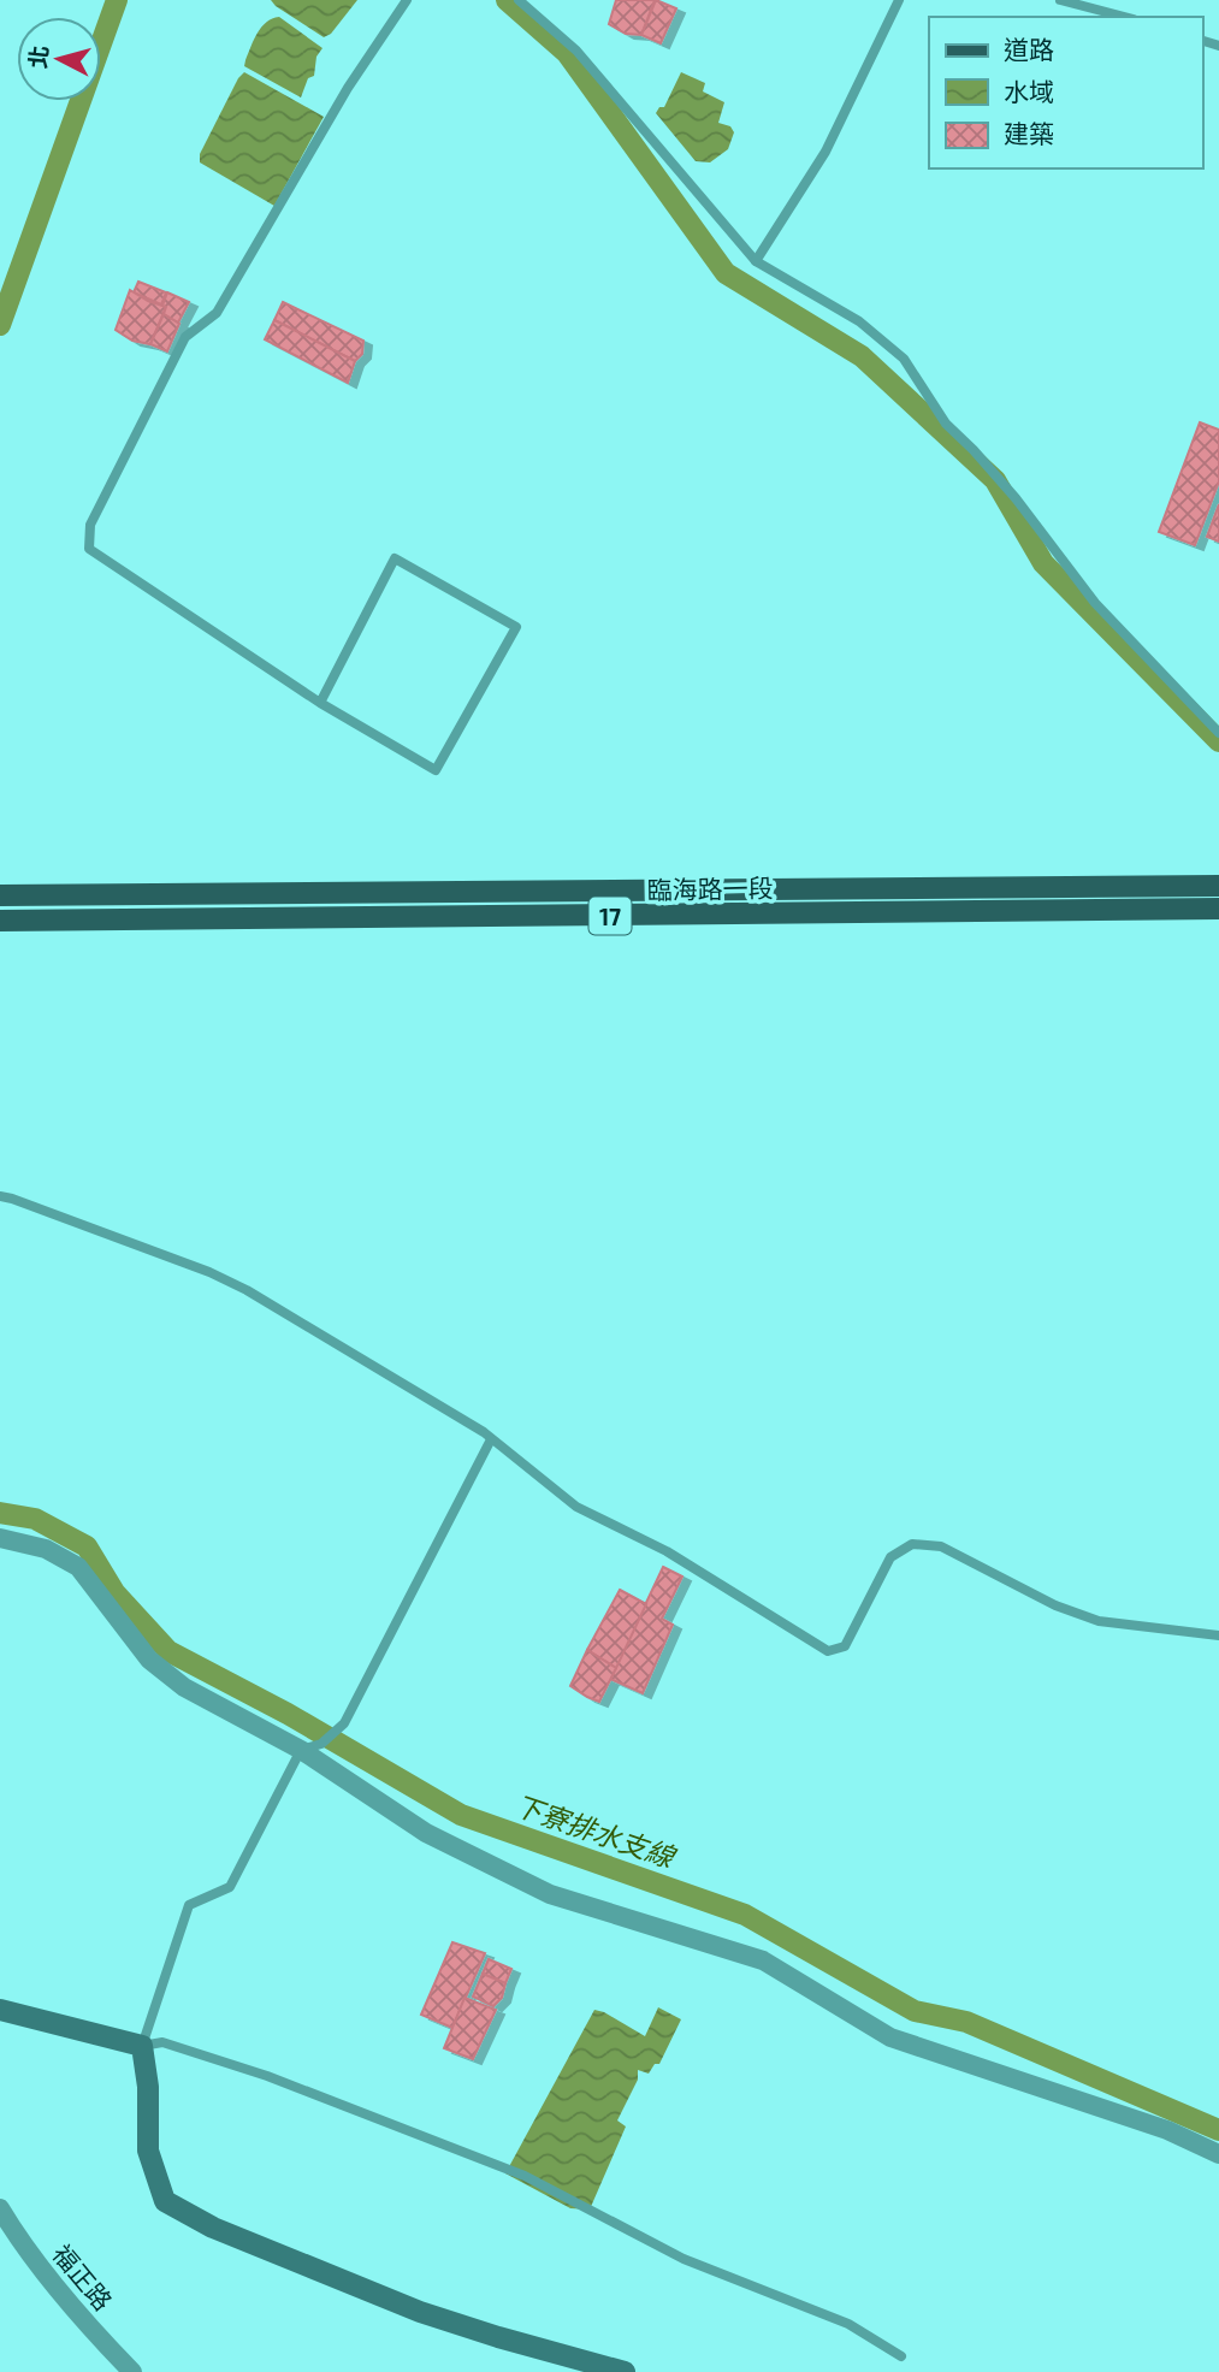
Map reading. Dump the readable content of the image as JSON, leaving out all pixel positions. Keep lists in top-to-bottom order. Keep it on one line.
{"streets":{"main road":["臨海路一段","17"],"street":["福正路"]},"water":["下寮排水支線"],"legend":["道路","水域","建築"],"north":"left"}
